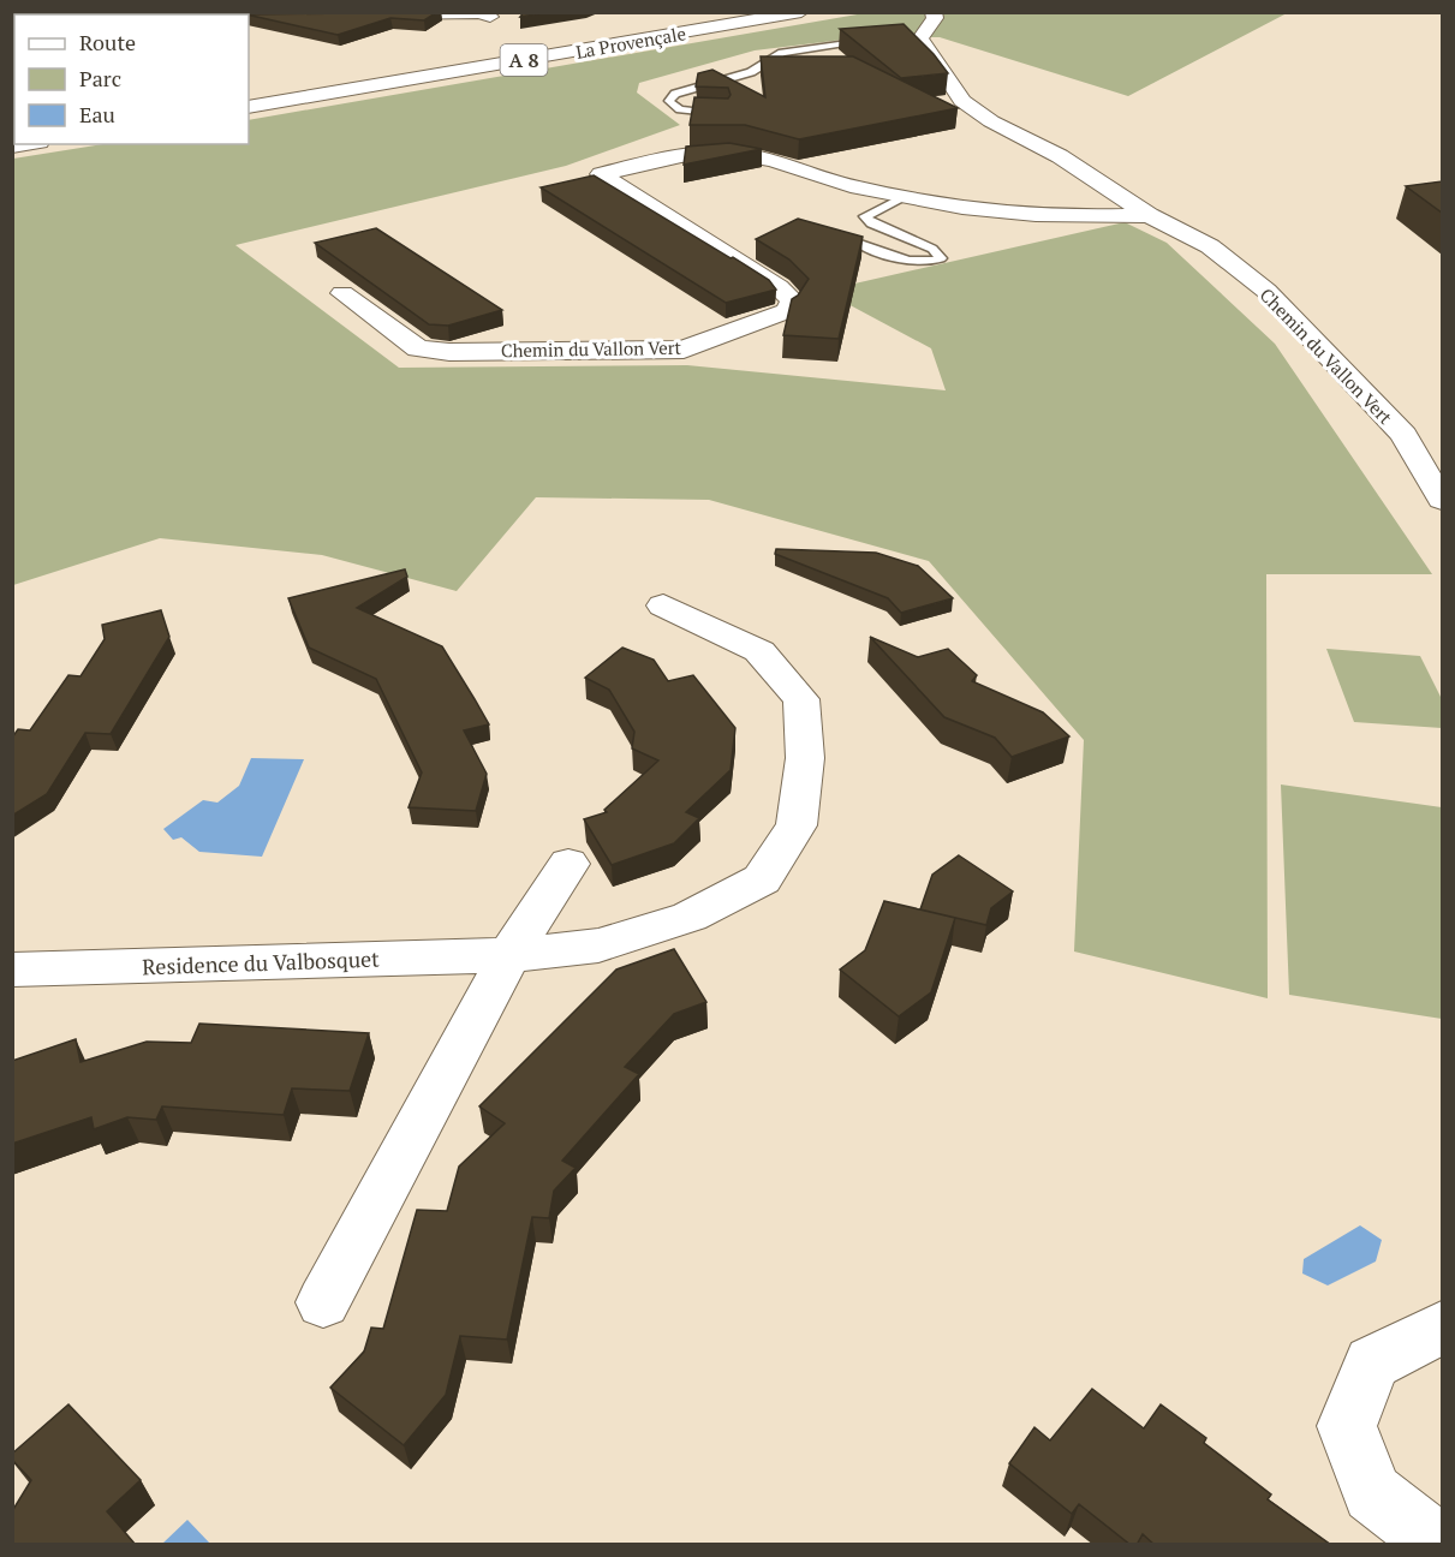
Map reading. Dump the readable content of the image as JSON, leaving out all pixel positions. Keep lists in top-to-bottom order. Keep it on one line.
{"streets":{"main road":["La Provençale","A 8","Chemin du Vallon Vert","Residence du Valbosquet"]},"legend":["Route","Parc","Eau"]}
